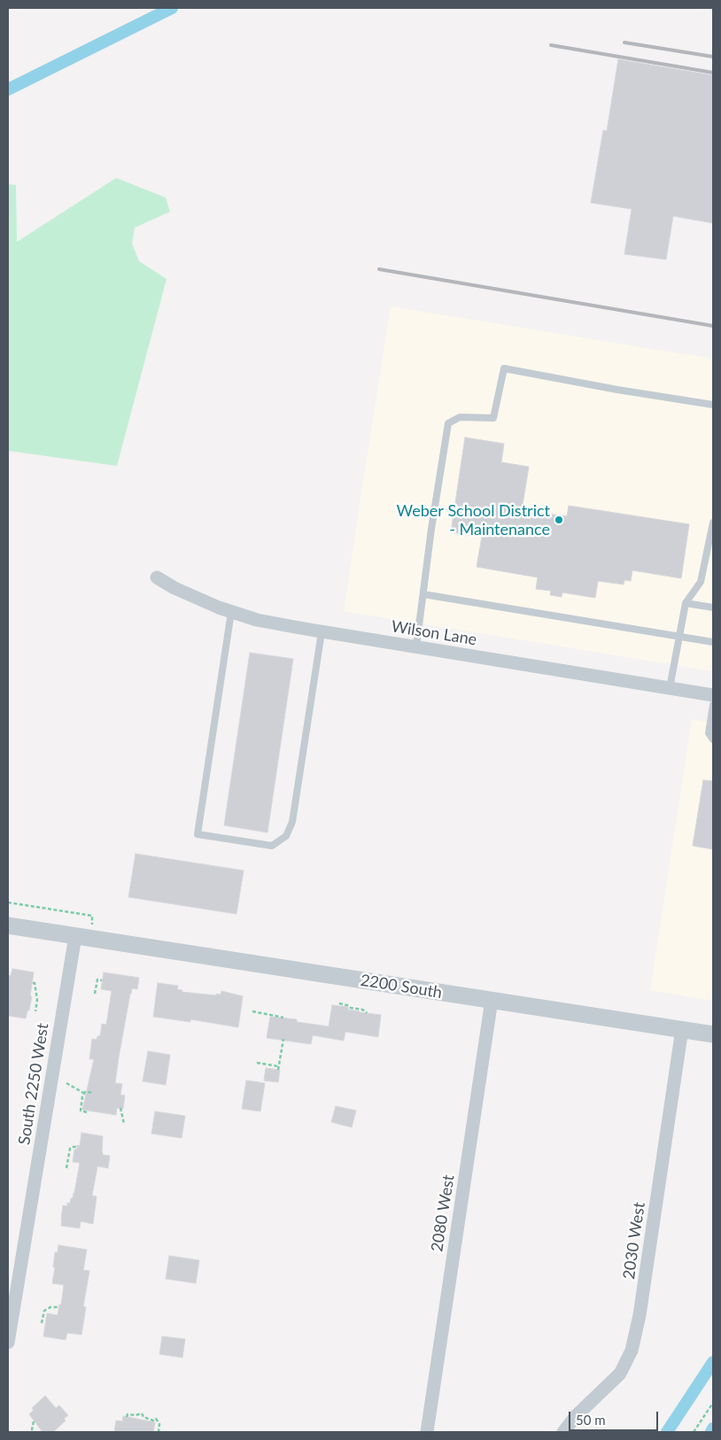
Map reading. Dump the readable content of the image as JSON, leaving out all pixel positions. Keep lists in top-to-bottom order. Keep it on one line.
{"streets":{"street":["Wilson Lane","2200 South","South 2250 West","2080 West","2030 West"]},"crossings":[["2200 South","South 2250 West"],["2200 South","2080 West"],["2200 South","2030 West"]],"places":["Weber School District - Maintenance"],"scale_bar":"50 m"}
